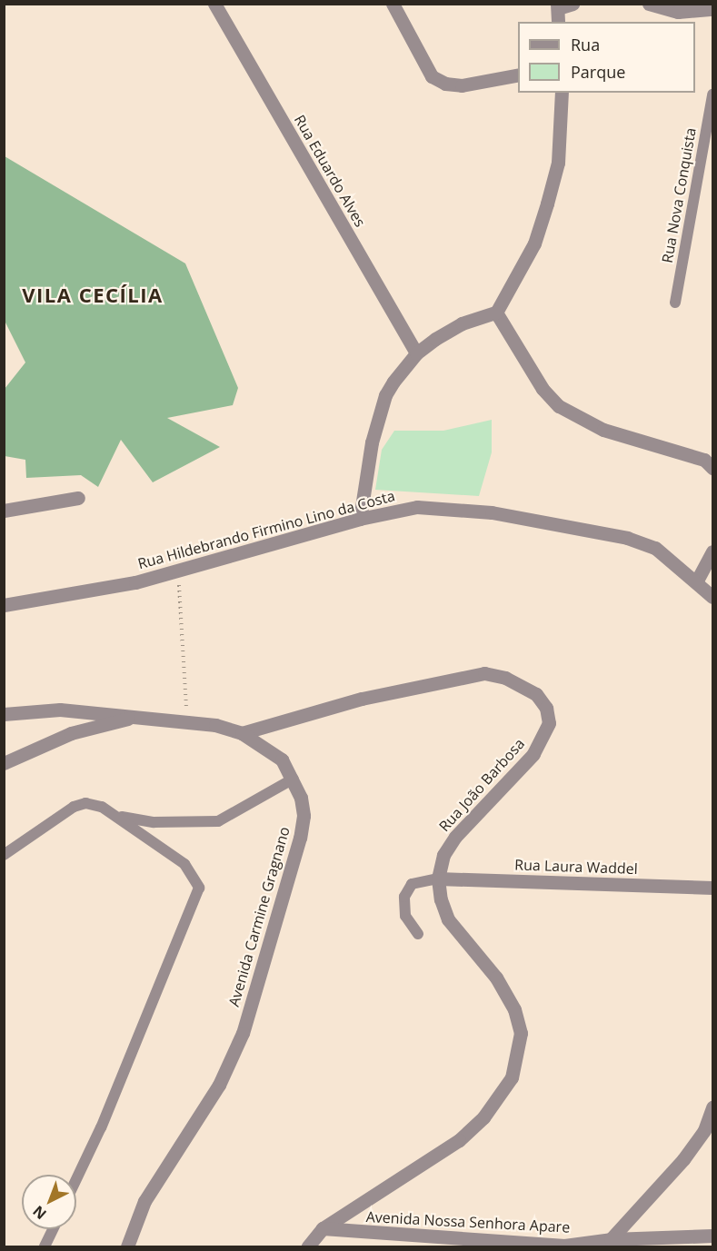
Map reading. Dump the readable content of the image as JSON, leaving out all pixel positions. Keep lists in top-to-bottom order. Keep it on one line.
{"streets":{"street":["Rua Eduardo Alves","Rua Hildebrando Firmino Lino da Costa","Rua João Barbosa","Rua Laura Waddel","Avenida Carmine Gragnano","Avenida Nossa Senhora Apare"],"lane":["Rua Nova Conquista"]},"crossings":[["Rua João Barbosa","Rua Laura Waddel"],["Rua João Barbosa","Avenida Carmine Gragnano"],["Rua João Barbosa","Avenida Nossa Senhora Apare"]],"districts":["VILA CECÍLIA"],"legend":["Rua","Parque"],"north":"bottom left"}
